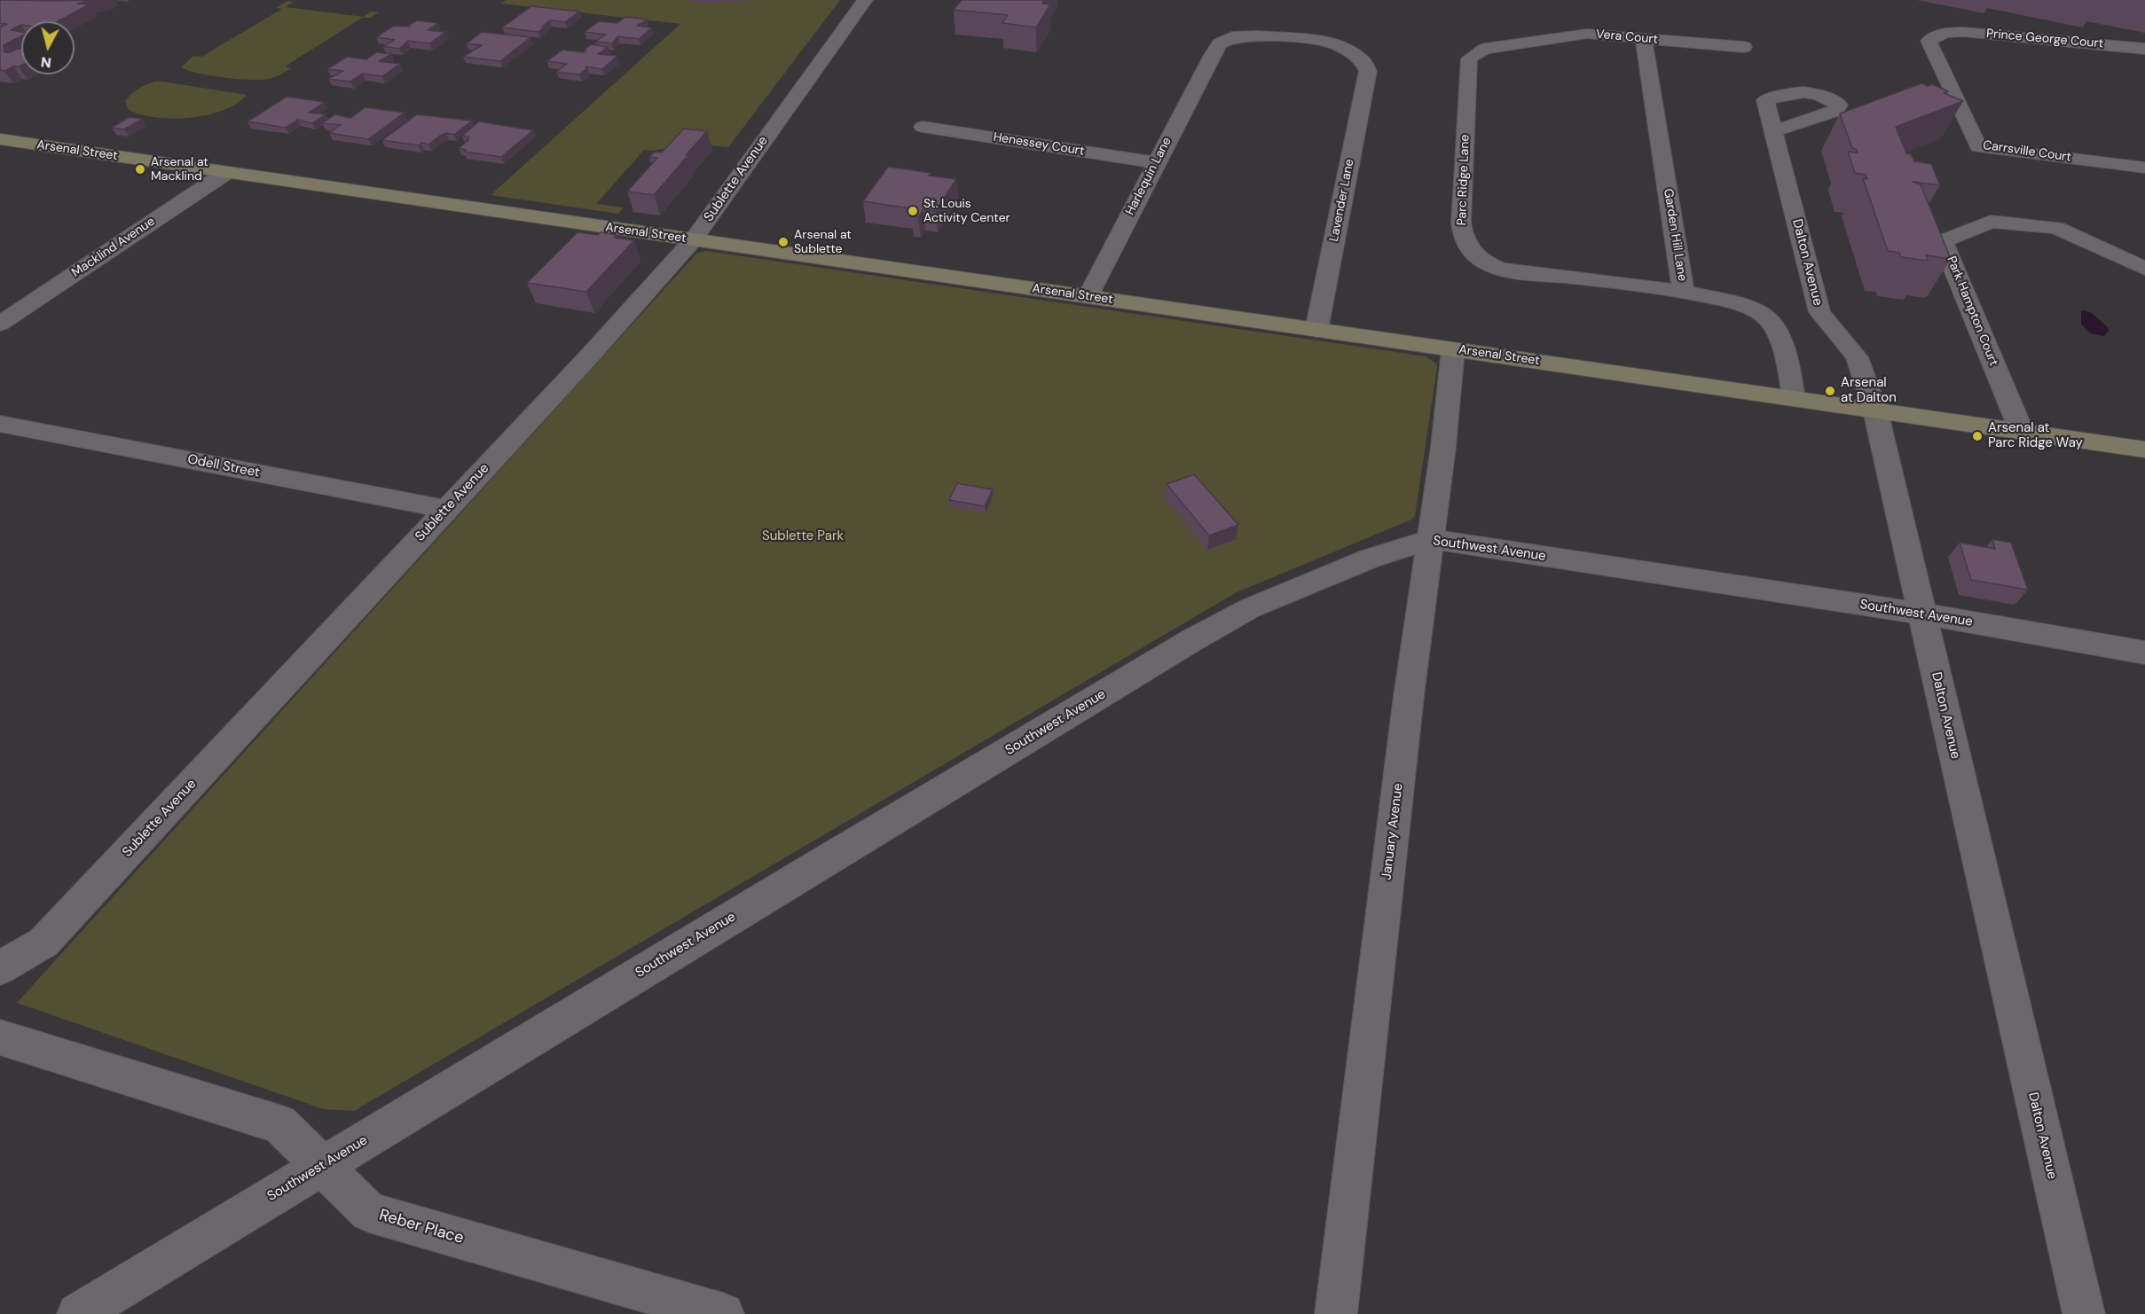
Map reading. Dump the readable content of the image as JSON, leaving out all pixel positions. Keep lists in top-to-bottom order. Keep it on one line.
{"streets":{"main road":["Arsenal Street"],"street":["Vera Court","Prince George Court","Henessey Court","Carrsville Court","Harlequin Lane","Sublette Avenue","Parc Ridge Lane","Lavender Lane","Garden Hill Lane","Macklind Avenue","Dalton Avenue","Park Hampton Court","Odell Street","Southwest Avenue","January Avenue","Reber Place"]},"crossings":[["Vera Court","Parc Ridge Lane"],["Vera Court","Garden Hill Lane"],["Prince George Court","Carrsville Court"],["Henessey Court","Harlequin Lane"],["Arsenal Street","Harlequin Lane"],["Arsenal Street","Sublette Avenue"],["Arsenal Street","Lavender Lane"],["Arsenal Street","Garden Hill Lane"],["Arsenal Street","Macklind Avenue"],["Arsenal Street","Dalton Avenue"],["Arsenal Street","Park Hampton Court"],["Arsenal Street","January Avenue"],["Harlequin Lane","Lavender Lane"],["Sublette Avenue","Odell Street"],["Parc Ridge Lane","Garden Hill Lane"],["Dalton Avenue","Southwest Avenue"],["Southwest Avenue","January Avenue"],["Southwest Avenue","Reber Place"]],"parks":["Sublette Park"],"places":["Arsenal at Macklind","St. Louis Activity Center","Arsenal at Sublette","Arsenal at Dalton","Arsenal at Parc Ridge Way"],"north":"bottom"}
